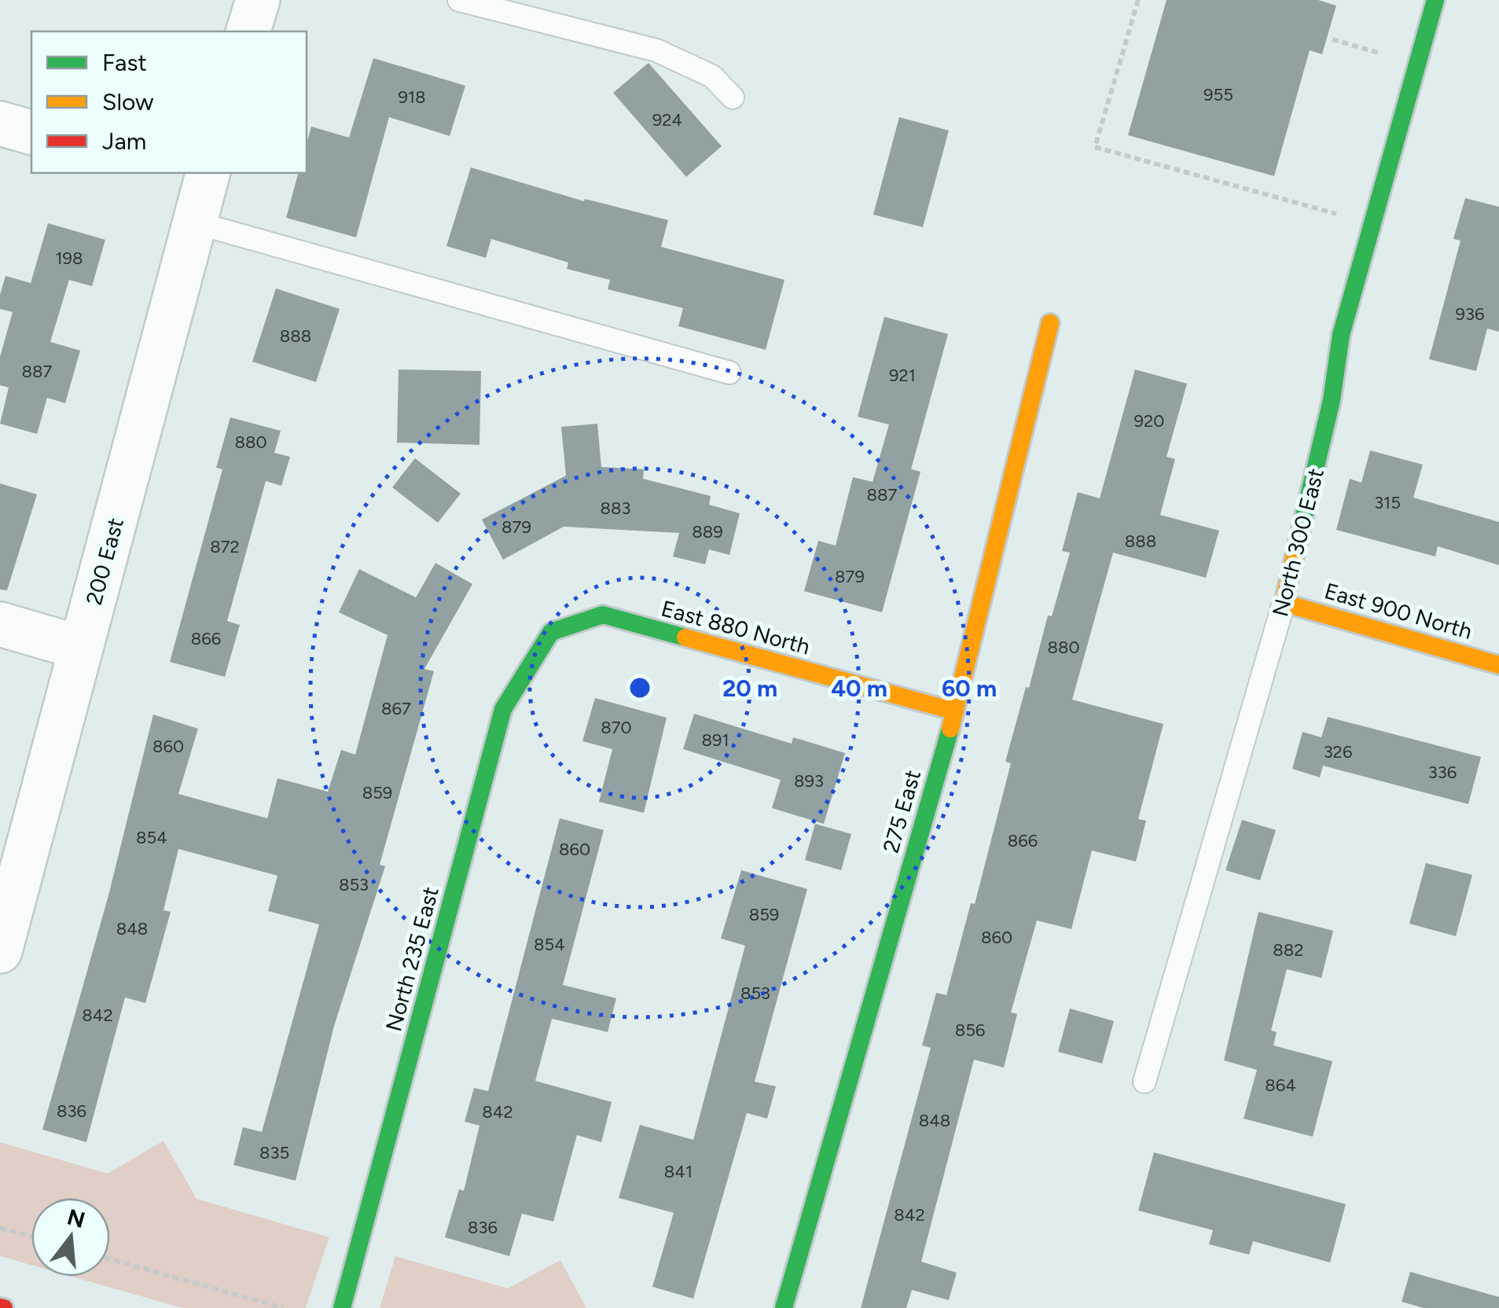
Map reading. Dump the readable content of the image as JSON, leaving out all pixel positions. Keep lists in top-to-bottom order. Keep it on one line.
{"streets":{"street":["North 300 East","200 East","East 900 North","East 880 North","275 East","North 235 East"]},"crossings":[["North 300 East","East 900 North"],["East 880 North","275 East"],["East 880 North","North 235 East"]],"house_numbers":["955","918","924","198","936","888","887","921","920","880","887","315","883","879","889","888","872","879","866","880","867","870","891","860","326","336","893","859","854","866","860","853","859","848","860","854","882","853","842","856","864","836","842","848","835","841","842","836"],"legend":["Fast","Slow","Jam"],"north":"top","rings":["20 m","40 m","60 m"]}
